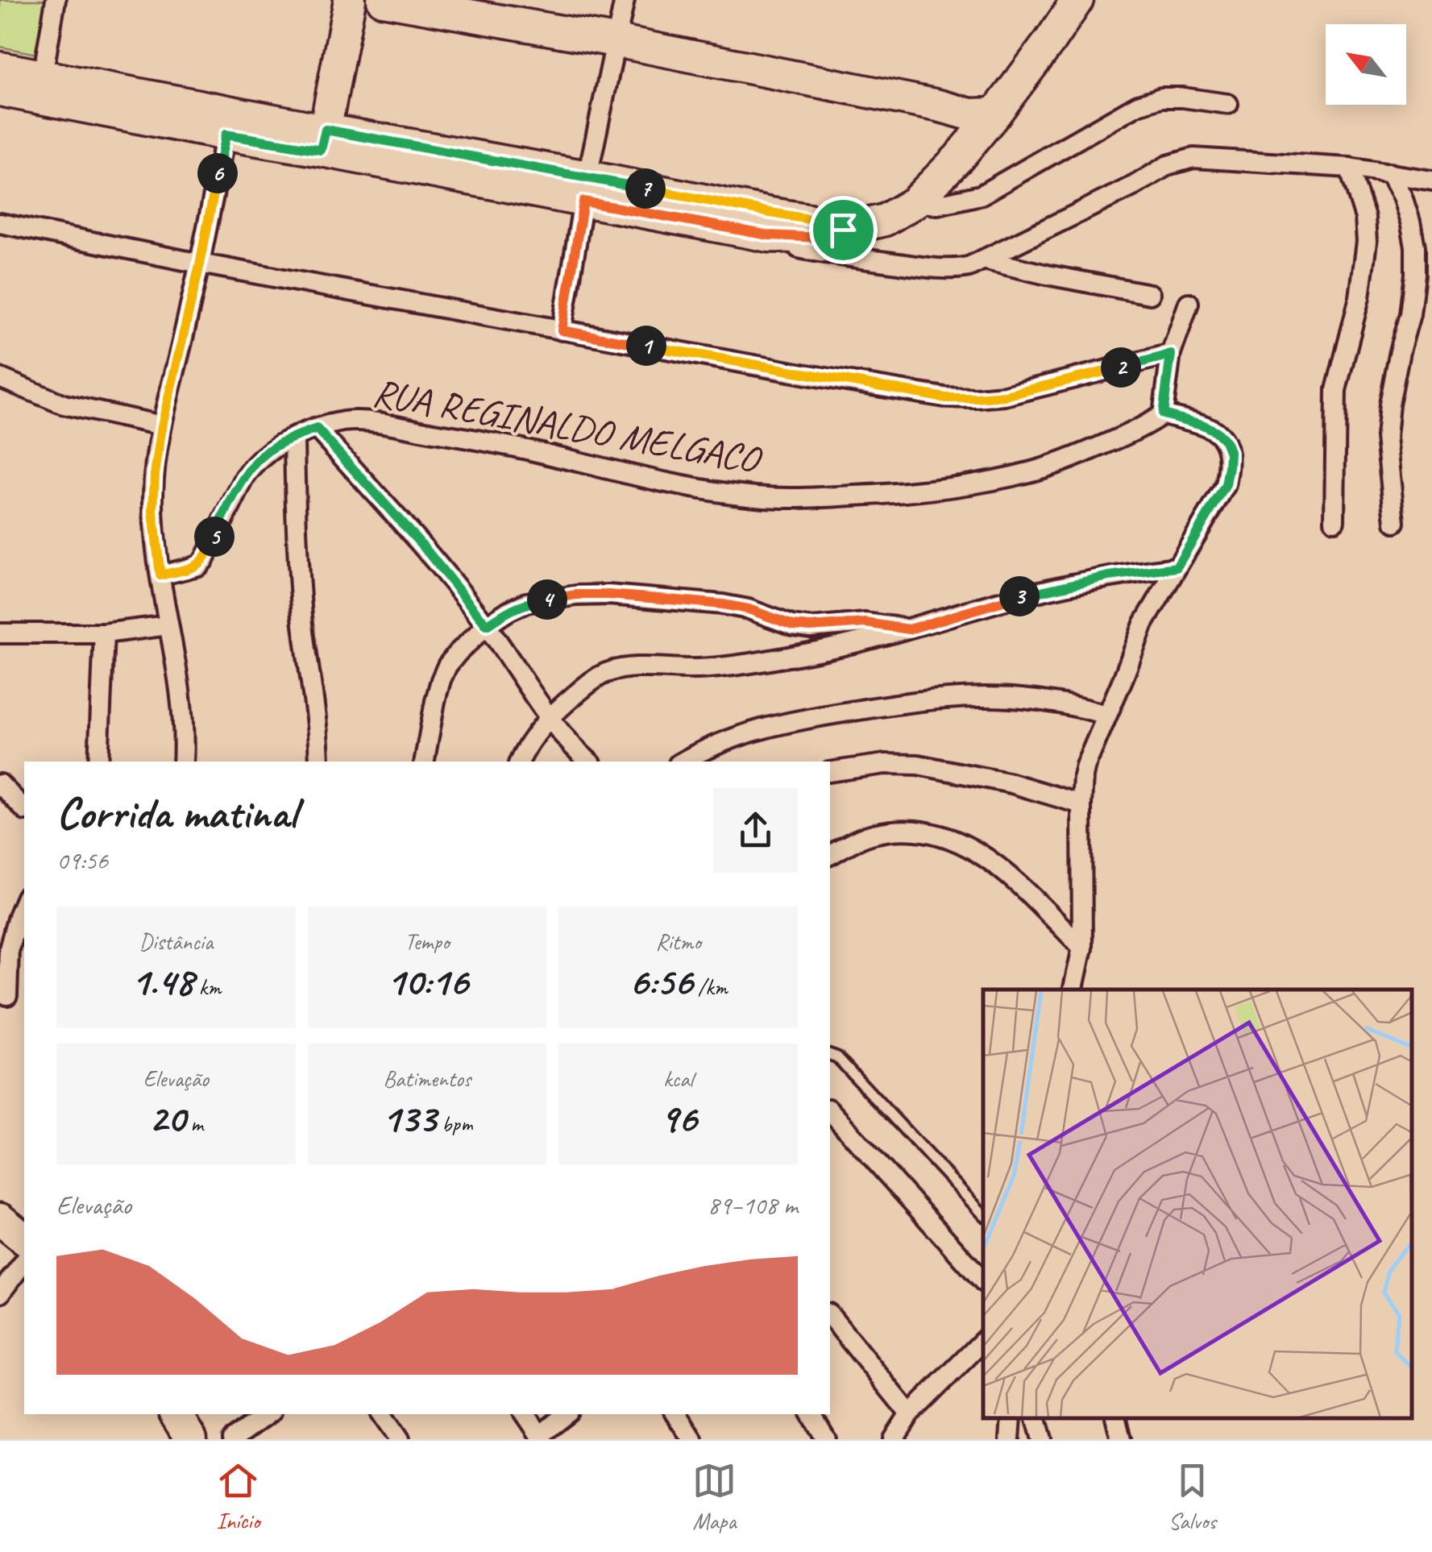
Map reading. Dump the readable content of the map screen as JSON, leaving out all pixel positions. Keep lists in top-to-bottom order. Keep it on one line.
{"streets":{"street":["RUA REGINALDO MELGACO"]},"north":"top left","page":{"pins":["6","7","1","2","5","3","4"],"heading":["Corrida matinal","09:56"],"stats":[["Distância","1.48 km"],["Tempo","10:16"],["Ritmo","6:56 /km"],["Elevação","20 m"],["Batimentos","133 bpm"],["kcal","96"]],"chart":["Elevação","89–108 m"],"tabs":["Início","Mapa","Salvos"]}}
